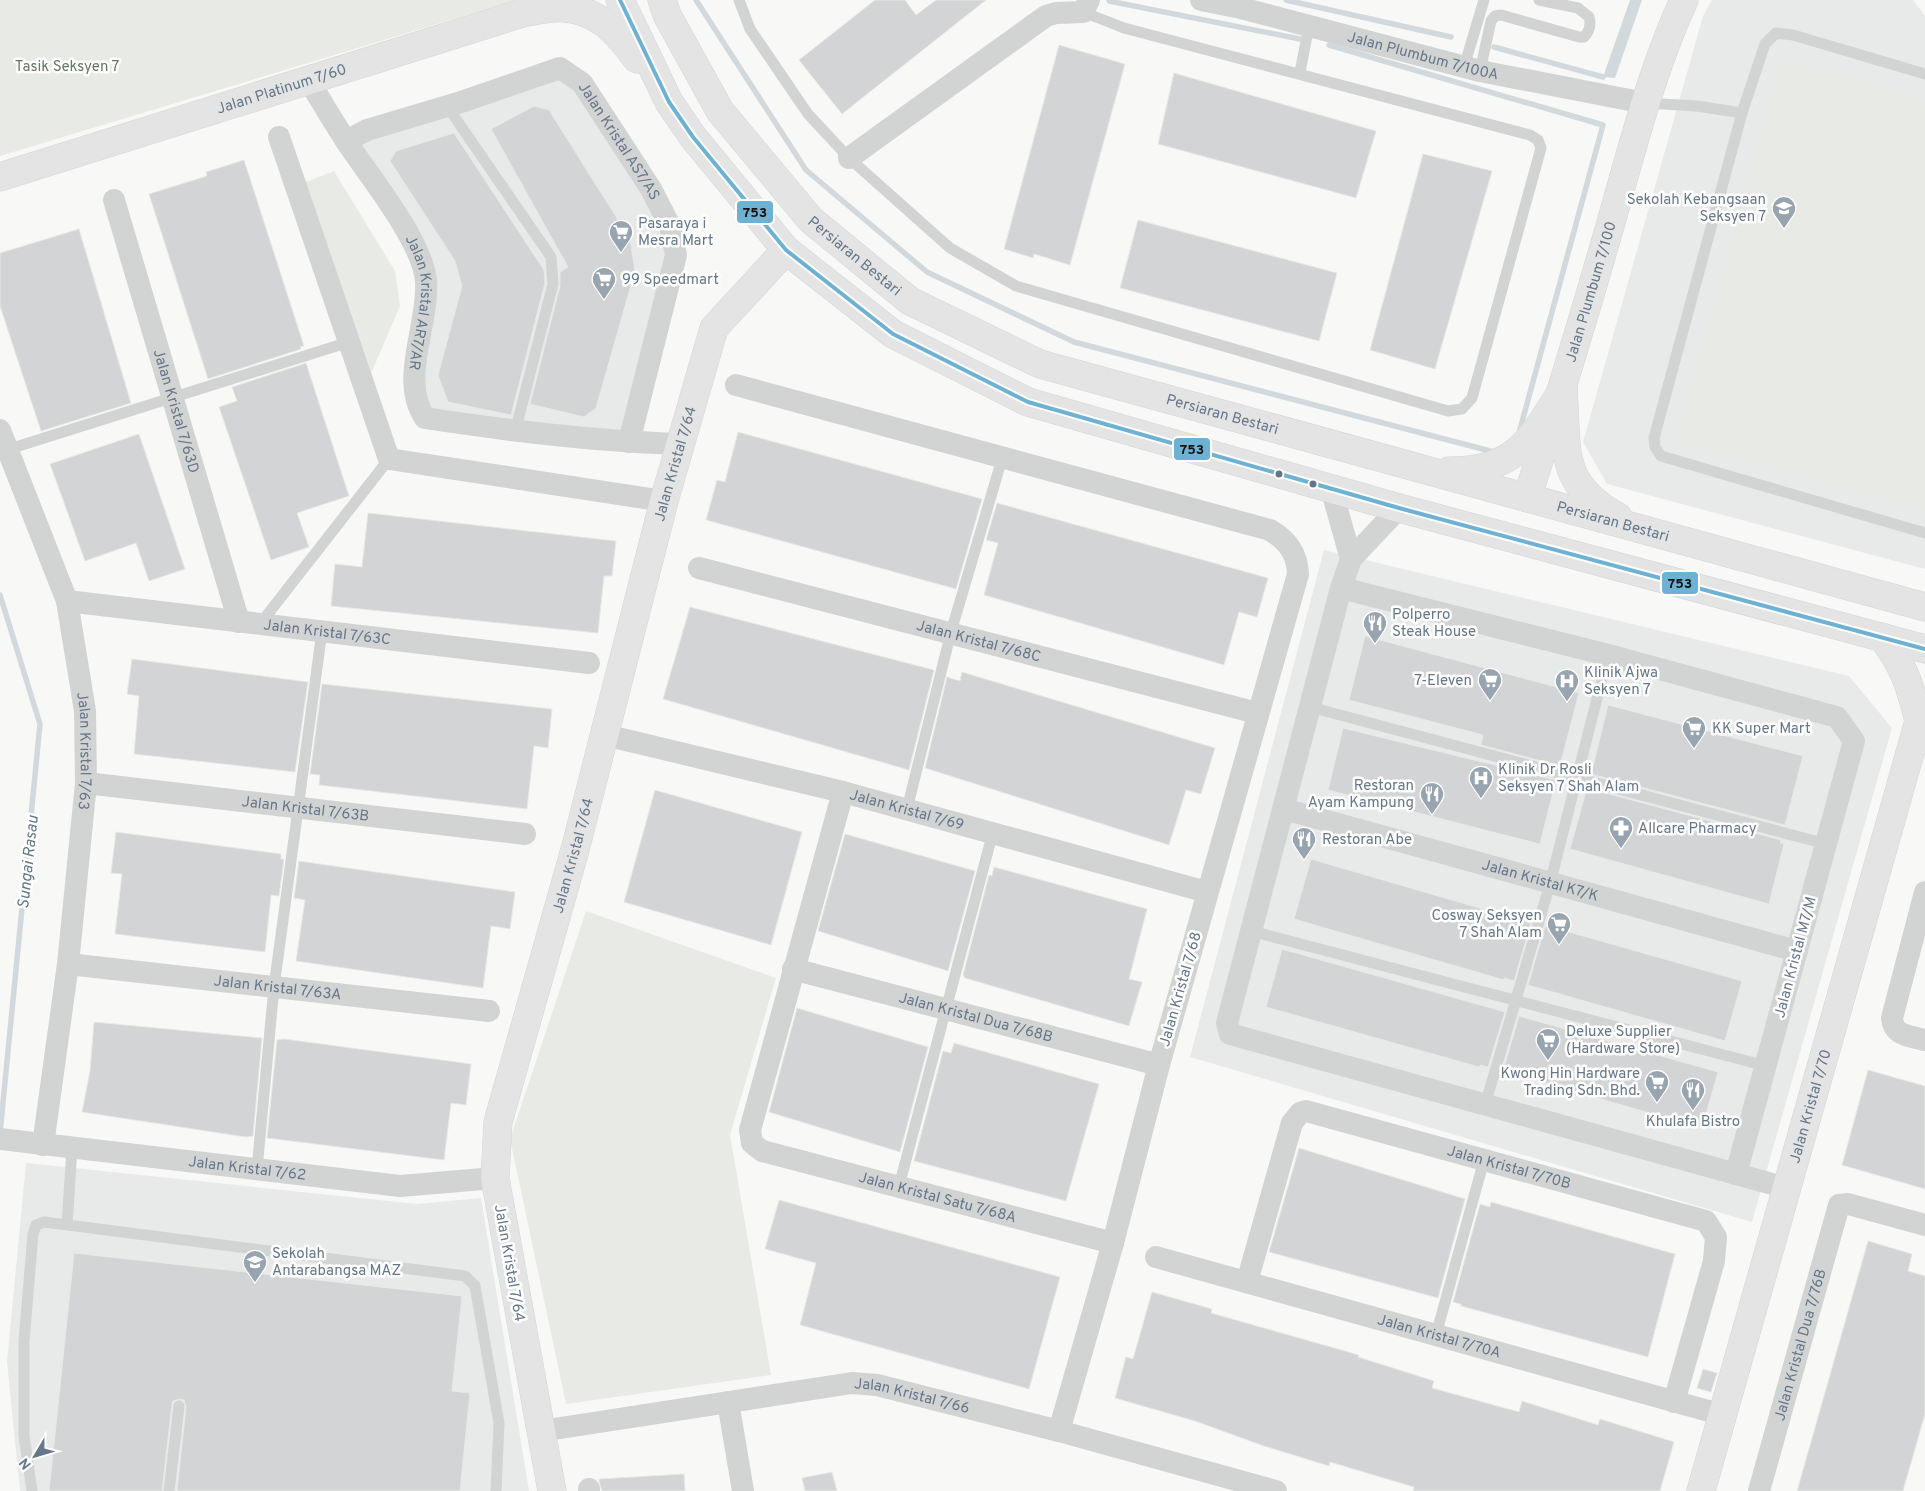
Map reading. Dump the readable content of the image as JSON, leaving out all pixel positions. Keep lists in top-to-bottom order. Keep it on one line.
{"streets":{"main road":["Jalan Platinum 7/60","Persiaran Bestari","Jalan Plumbum 7/100","Jalan Kristal 7/64","Jalan Kristal 7/70"],"street":["Jalan Plumbum 7/100A","Jalan Kristal AS7/AS","Jalan Kristal AR7/AR","Jalan Kristal 7/63D","Jalan Kristal 7/63C","Jalan Kristal 7/68C","Jalan Kristal 7/63","Jalan Kristal 7/63B","Jalan Kristal 7/69","Jalan Kristal K7/K","Jalan Kristal M7/M","Jalan Kristal 7/63A","Jalan Kristal 7/68","Jalan Kristal Dua 7/68B","Jalan Kristal 7/70B","Jalan Kristal 7/62","Jalan Kristal Satu 7/68A","Jalan Kristal 7/70A","Jalan Kristal Dua 7/76B","Jalan Kristal 7/66"]},"crossings":[["Jalan Plumbum 7/100A","Jalan Plumbum 7/100"],["Jalan Platinum 7/60","Jalan Kristal AR7/AR"],["Jalan Kristal AS7/AS","Jalan Kristal AR7/AR"],["Persiaran Bestari","Jalan Plumbum 7/100"],["Jalan Kristal AR7/AR","Jalan Kristal 7/64"],["Jalan Kristal 7/63D","Jalan Kristal 7/63C"],["Jalan Kristal 7/64","Jalan Kristal 7/69"],["Jalan Kristal 7/64","Jalan Kristal 7/62"],["Jalan Kristal 7/64","Jalan Kristal 7/66"],["Jalan Kristal 7/63C","Jalan Kristal 7/63"],["Jalan Kristal 7/68C","Jalan Kristal 7/68"],["Jalan Kristal 7/63","Jalan Kristal 7/63B"],["Jalan Kristal 7/63","Jalan Kristal 7/63A"],["Jalan Kristal 7/63","Jalan Kristal 7/62"],["Jalan Kristal 7/69","Jalan Kristal 7/68"],["Jalan Kristal K7/K","Jalan Kristal M7/M"],["Jalan Kristal 7/68","Jalan Kristal Dua 7/68B"],["Jalan Kristal 7/68","Jalan Kristal Satu 7/68A"],["Jalan Kristal 7/68","Jalan Kristal 7/66"],["Jalan Kristal Dua 7/68B","Jalan Kristal Satu 7/68A"],["Jalan Kristal 7/70","Jalan Kristal 7/70A"],["Jalan Kristal 7/70B","Jalan Kristal 7/70A"]],"water":["Sungai Rasau"],"parks":["Tasik Seksyen 7"],"places":{"school or university":["Sekolah Kebangsaan Seksyen 7","Sekolah Antarabangsa MAZ"],"supermarket":["Pasaraya i Mesra Mart","99 Speedmart","7-Eleven","KK Super Mart","Cosway Seksyen 7 Shah Alam","Deluxe Supplier (Hardware Store)","Kwong Hin Hardware Trading Sdn. Bhd."],"restaurant":["Polperro Steak House","Restoran Ayam Kampung","Restoran Abe","Khulafa Bistro"],"hospital":["Klinik Ajwa Seksyen 7","Klinik Dr Rosli Seksyen 7 Shah Alam"],"pharmacy":["Allcare Pharmacy"]},"lines":["transit line 753"],"north":"bottom left"}
